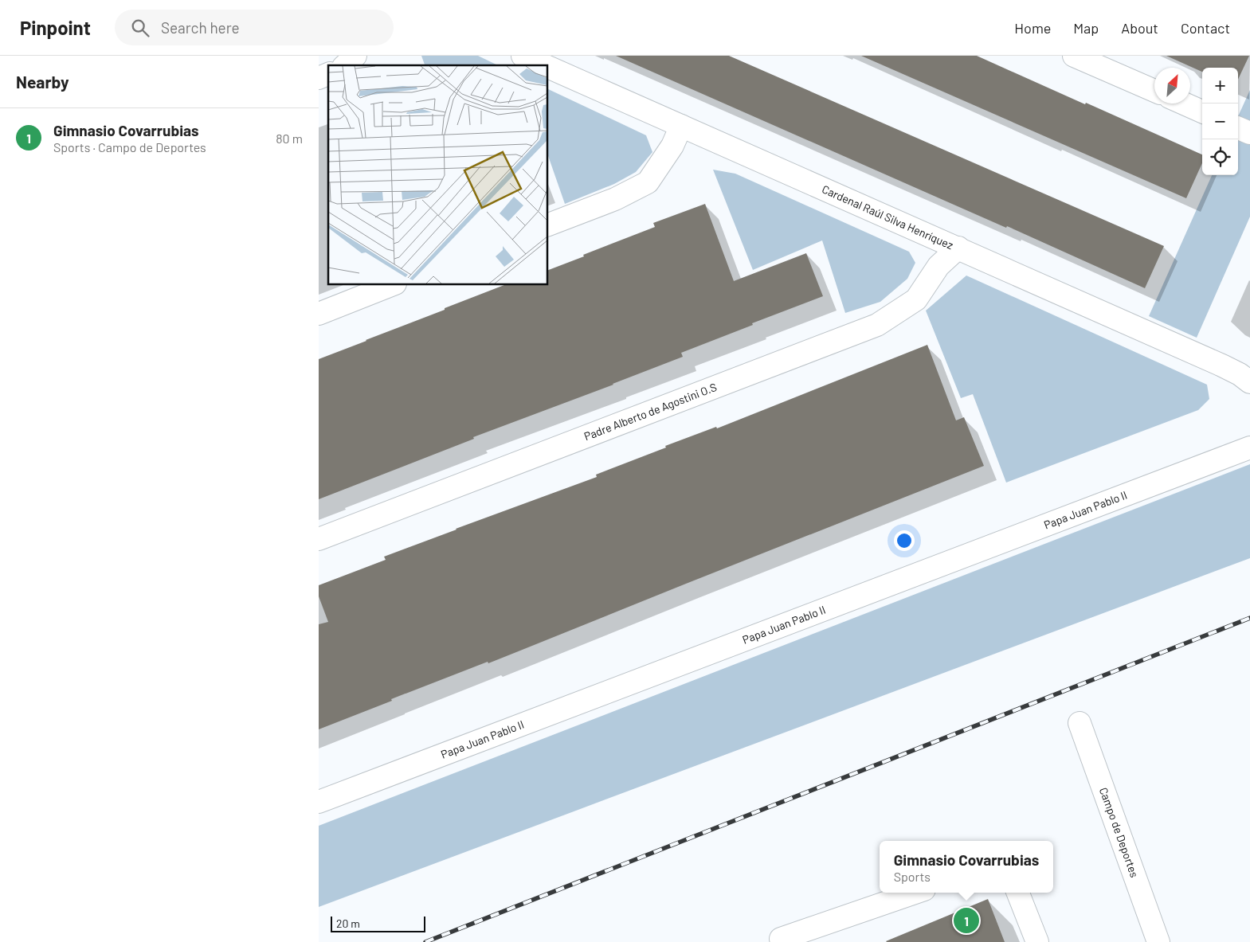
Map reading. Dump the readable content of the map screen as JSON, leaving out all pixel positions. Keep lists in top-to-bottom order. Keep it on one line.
{"streets":{"street":["Cardenal Raúl Silva Henríquez","Padre Alberto de Agostini O.S","Papa Juan Pablo II","Campo de Deportes"]},"crossings":[["Cardenal Raúl Silva Henríquez","Padre Alberto de Agostini O.S"]],"scale_bar":"20 m","north":"top right","page":{"header":"Pinpoint","search":"Search here","nav":["Home","Map","About","Contact"],"heading":"Nearby","map_buttons":["+","−"],"list":[{"mark":"1","name":"Gimnasio Covarrubias","note":"Sports · Campo de Deportes","value":"80 m"}],"popup":["Gimnasio Covarrubias","Sports"],"pins":"1","scale":"20 m"}}
